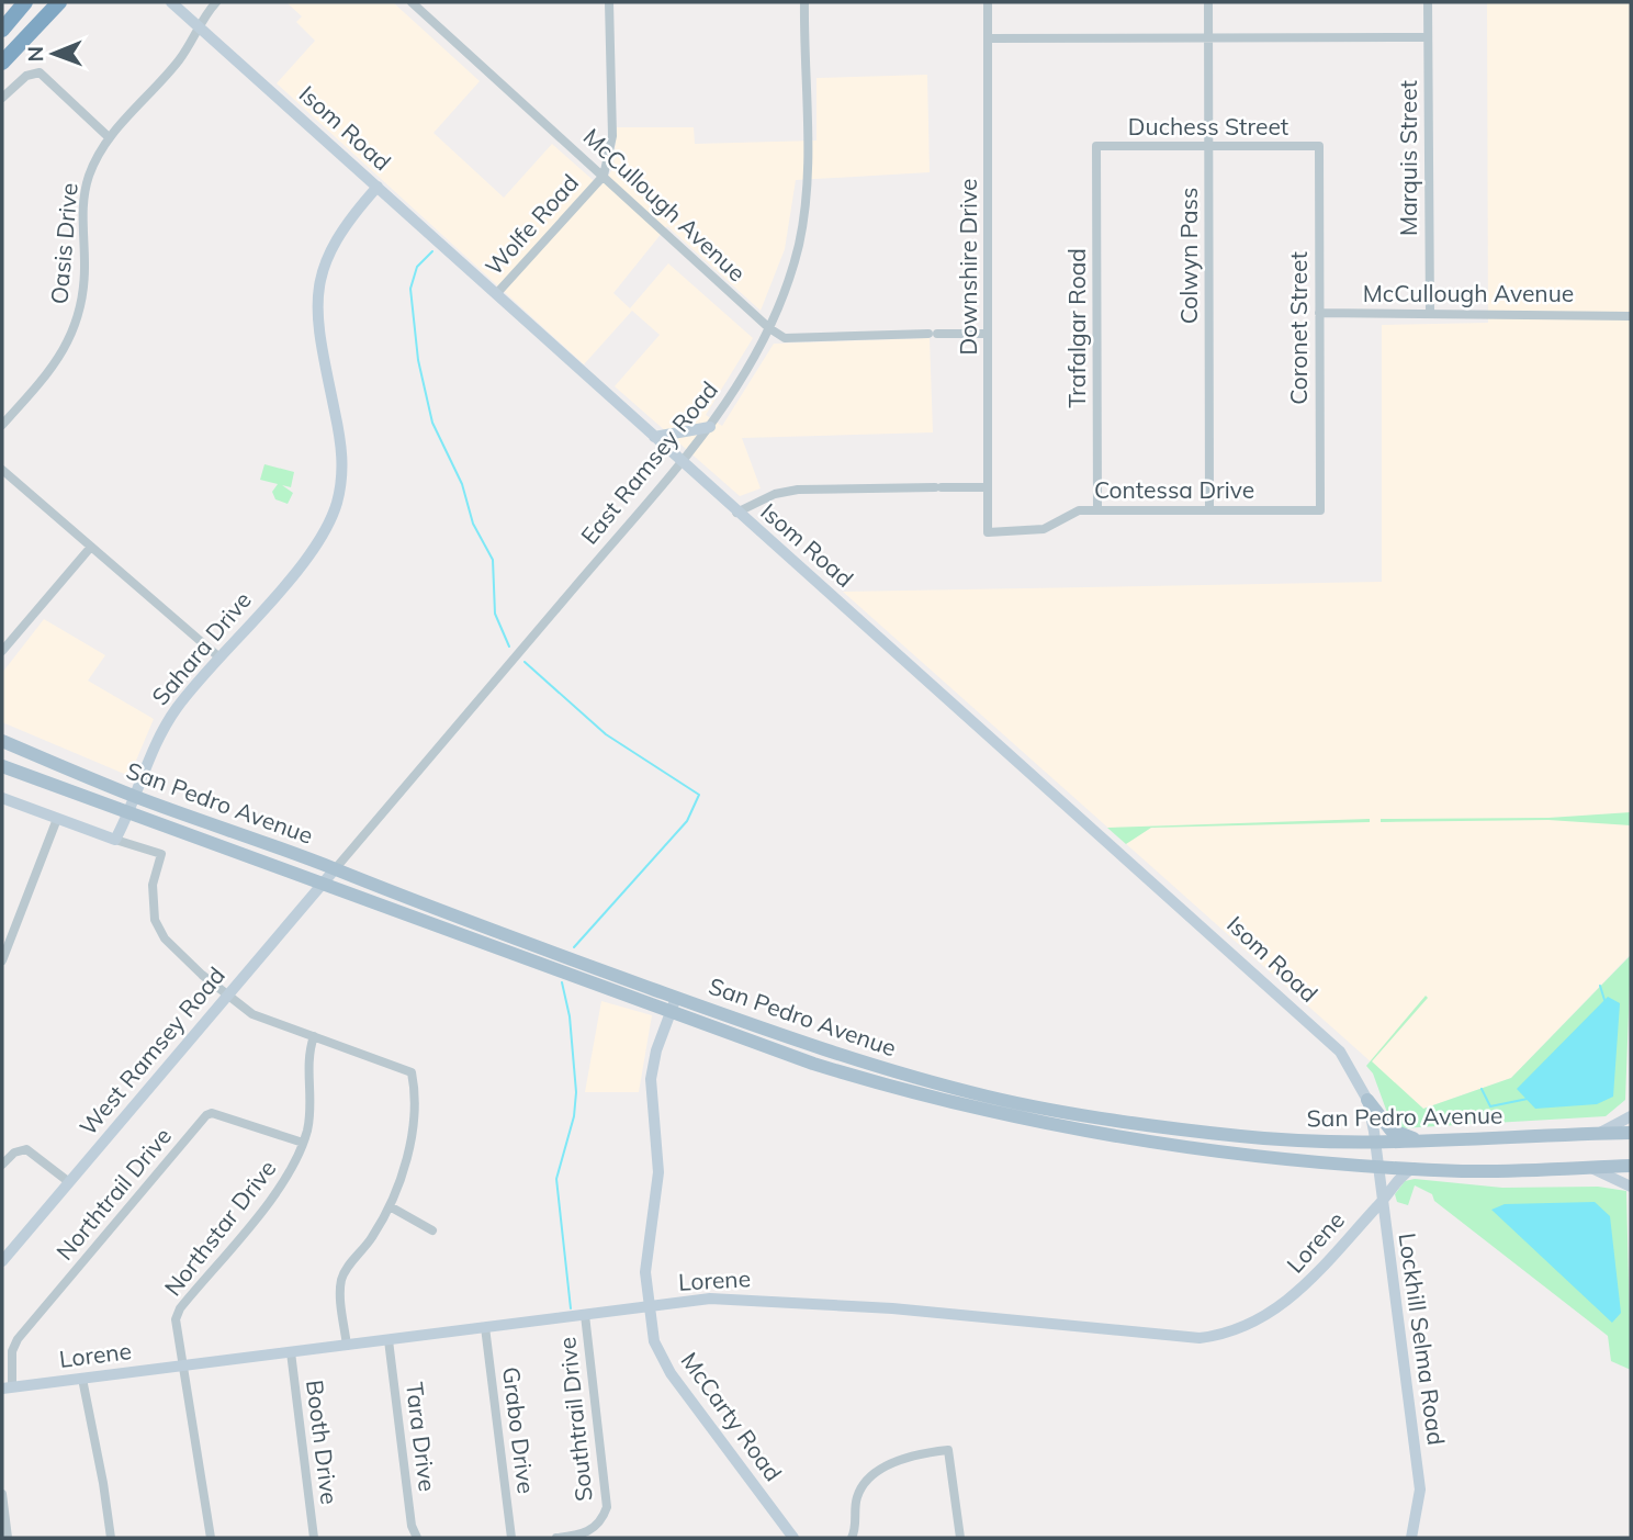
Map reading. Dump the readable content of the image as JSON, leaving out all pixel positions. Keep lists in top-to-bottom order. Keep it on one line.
{"streets":{"main road":["San Pedro Avenue"],"street":["Duchess Street","Isom Road","Marquis Street","McCullough Avenue","Wolfe Road","Oasis Drive","Colwyn Pass","Downshire Drive","Trafalgar Road","Coronet Street","East Ramsey Road","Contessa Drive","Sahara Drive","West Ramsey Road","Northtrail Drive","Northstar Drive","Lorene","Lockhill Selma Road","McCarty Road","Southtrail Drive","Grabo Drive","Tara Drive","Booth Drive"]},"crossings":[["Duchess Street","Colwyn Pass"],["Duchess Street","Trafalgar Road"],["Duchess Street","Coronet Street"],["Isom Road","Wolfe Road"],["Isom Road","Oasis Drive"],["Isom Road","East Ramsey Road"],["Isom Road","Sahara Drive"],["Isom Road","San Pedro Avenue"],["Isom Road","Lockhill Selma Road"],["Marquis Street","McCullough Avenue"],["McCullough Avenue","Wolfe Road"],["McCullough Avenue","Downshire Drive"],["McCullough Avenue","Coronet Street"],["McCullough Avenue","East Ramsey Road"],["Colwyn Pass","Contessa Drive"],["Downshire Drive","Contessa Drive"],["Trafalgar Road","Contessa Drive"],["Coronet Street","Contessa Drive"],["East Ramsey Road","San Pedro Avenue"],["East Ramsey Road","West Ramsey Road"],["Sahara Drive","San Pedro Avenue"],["San Pedro Avenue","West Ramsey Road"],["San Pedro Avenue","Lorene"],["San Pedro Avenue","Lockhill Selma Road"],["San Pedro Avenue","McCarty Road"],["Northtrail Drive","Northstar Drive"],["Northtrail Drive","Lorene"],["Northstar Drive","Lorene"],["Lorene","Lockhill Selma Road"],["Lorene","McCarty Road"],["Lorene","Southtrail Drive"],["Lorene","Grabo Drive"],["Lorene","Tara Drive"],["Lorene","Booth Drive"]],"north":"left"}
